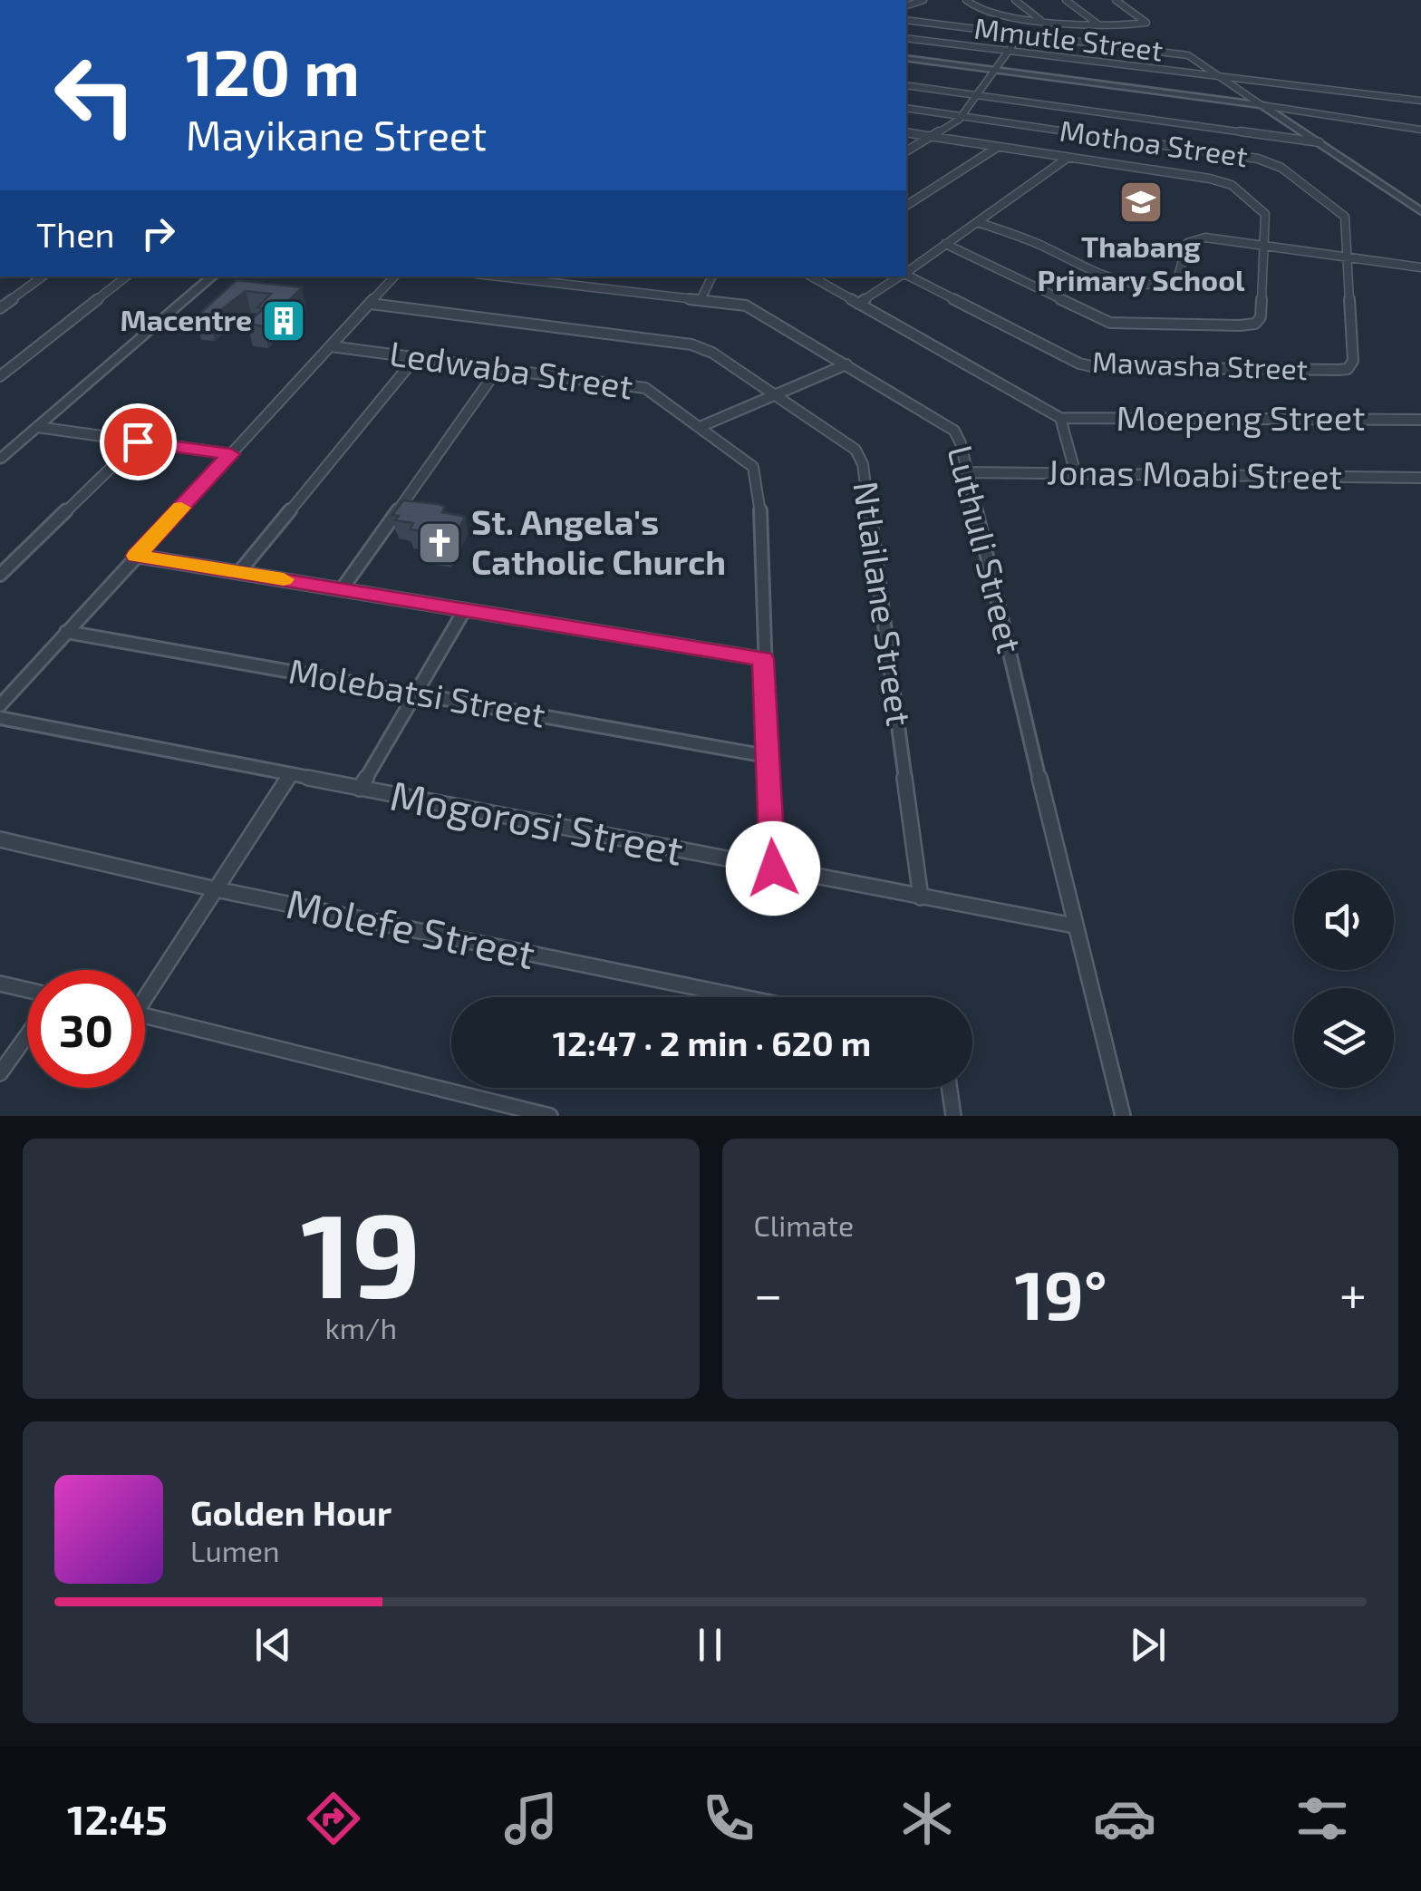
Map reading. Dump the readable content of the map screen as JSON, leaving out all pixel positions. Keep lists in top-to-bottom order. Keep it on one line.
{"streets":{"street":["Mmutle Street","Mothoa Street","Mawasha Street","Ledwaba Street","Moepeng Street","Jonas Moabi Street","Luthuli Street","Ntlailane Street","Molebatsi Street","Mogorosi Street","Molefe Street"]},"crossings":[["Mothoa Street","Mawasha Street"],["Ledwaba Street","Molebatsi Street"],["Ledwaba Street","Mogorosi Street"],["Moepeng Street","Jonas Moabi Street"],["Jonas Moabi Street","Luthuli Street"],["Luthuli Street","Mogorosi Street"],["Ntlailane Street","Mogorosi Street"]],"places":{"school or university":["Thabang Primary School"],"building":["Macentre"],"church":["St. Angela's Catholic Church"]},"page":{"turn":["120 m","Mayikane Street"],"then":"Then","limit":"30","trip":"12:47 · 2 min · 620 m","tile":[["19","km/h"],"Climate"],"heat":["−","19°","+"],"song":["Golden Hour","Lumen"],"tabs":"12:45"}}
